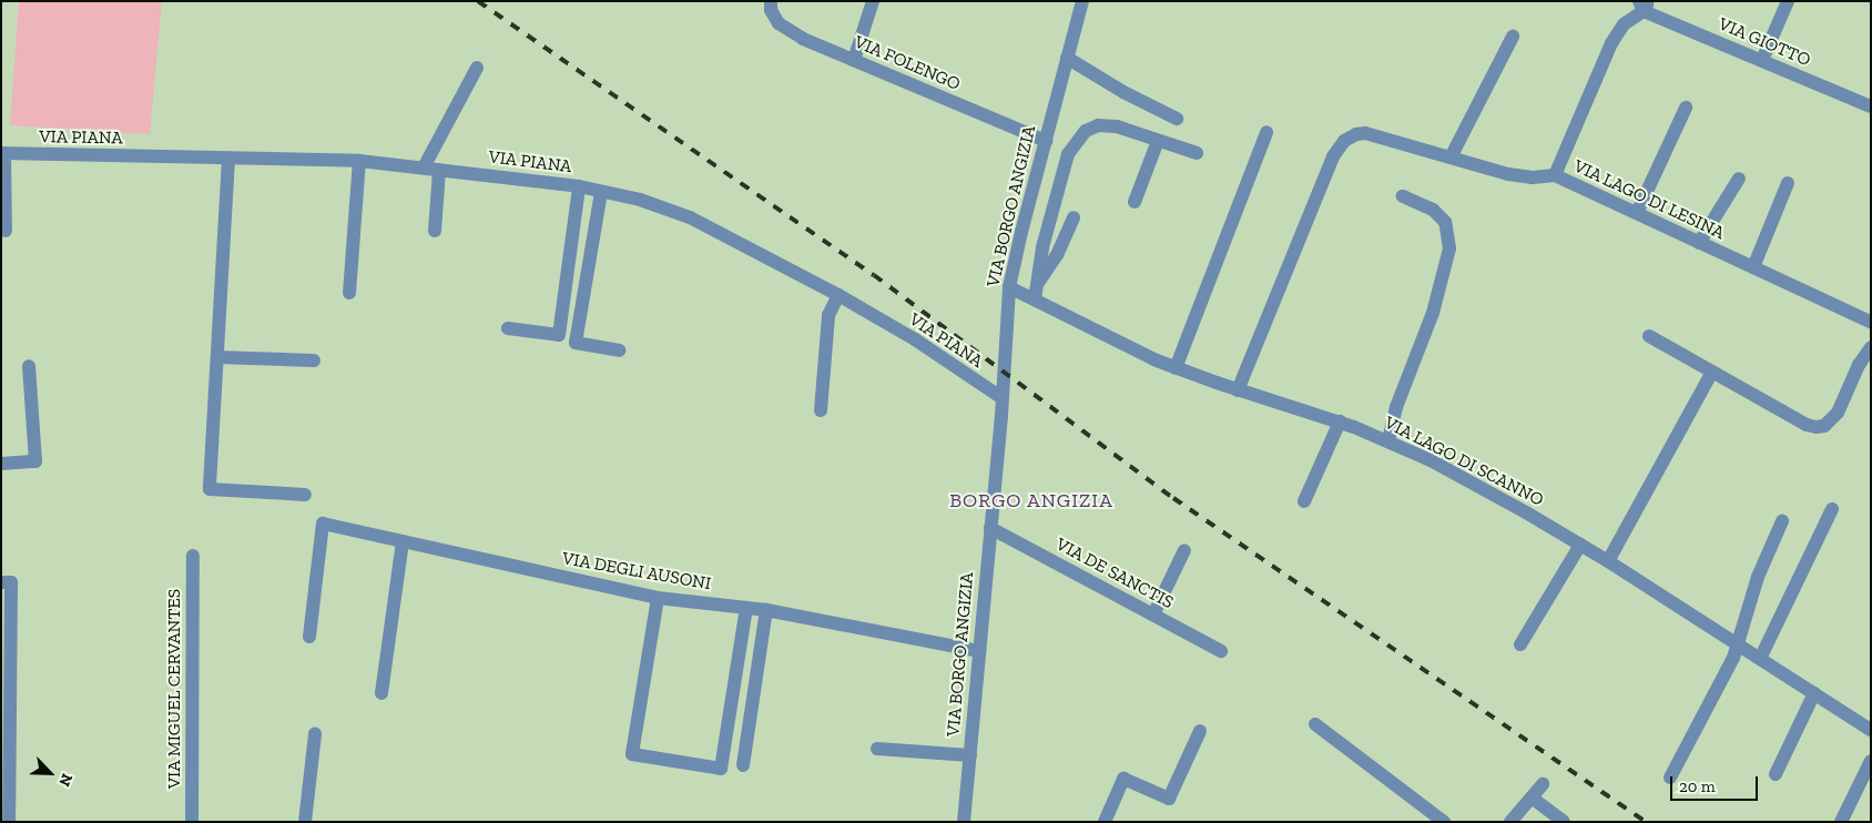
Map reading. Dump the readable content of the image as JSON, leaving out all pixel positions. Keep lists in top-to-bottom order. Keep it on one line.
{"streets":{"street":["VIA GIOTTO","VIA FOLENGO","VIA PIANA","VIA LAGO DI LESINA","VIA BORGO ANGIZIA","VIA LAGO DI SCANNO","VIA DEGLI AUSONI","VIA DE SANCTIS","VIA MIGUEL CERVANTES"]},"crossings":[["VIA FOLENGO","VIA BORGO ANGIZIA"],["VIA PIANA","VIA BORGO ANGIZIA"],["VIA LAGO DI LESINA","VIA LAGO DI SCANNO"],["VIA BORGO ANGIZIA","VIA LAGO DI SCANNO"],["VIA BORGO ANGIZIA","VIA DEGLI AUSONI"],["VIA BORGO ANGIZIA","VIA DE SANCTIS"]],"districts":["BORGO ANGIZIA"],"scale_bar":"20 m","north":"bottom right"}
